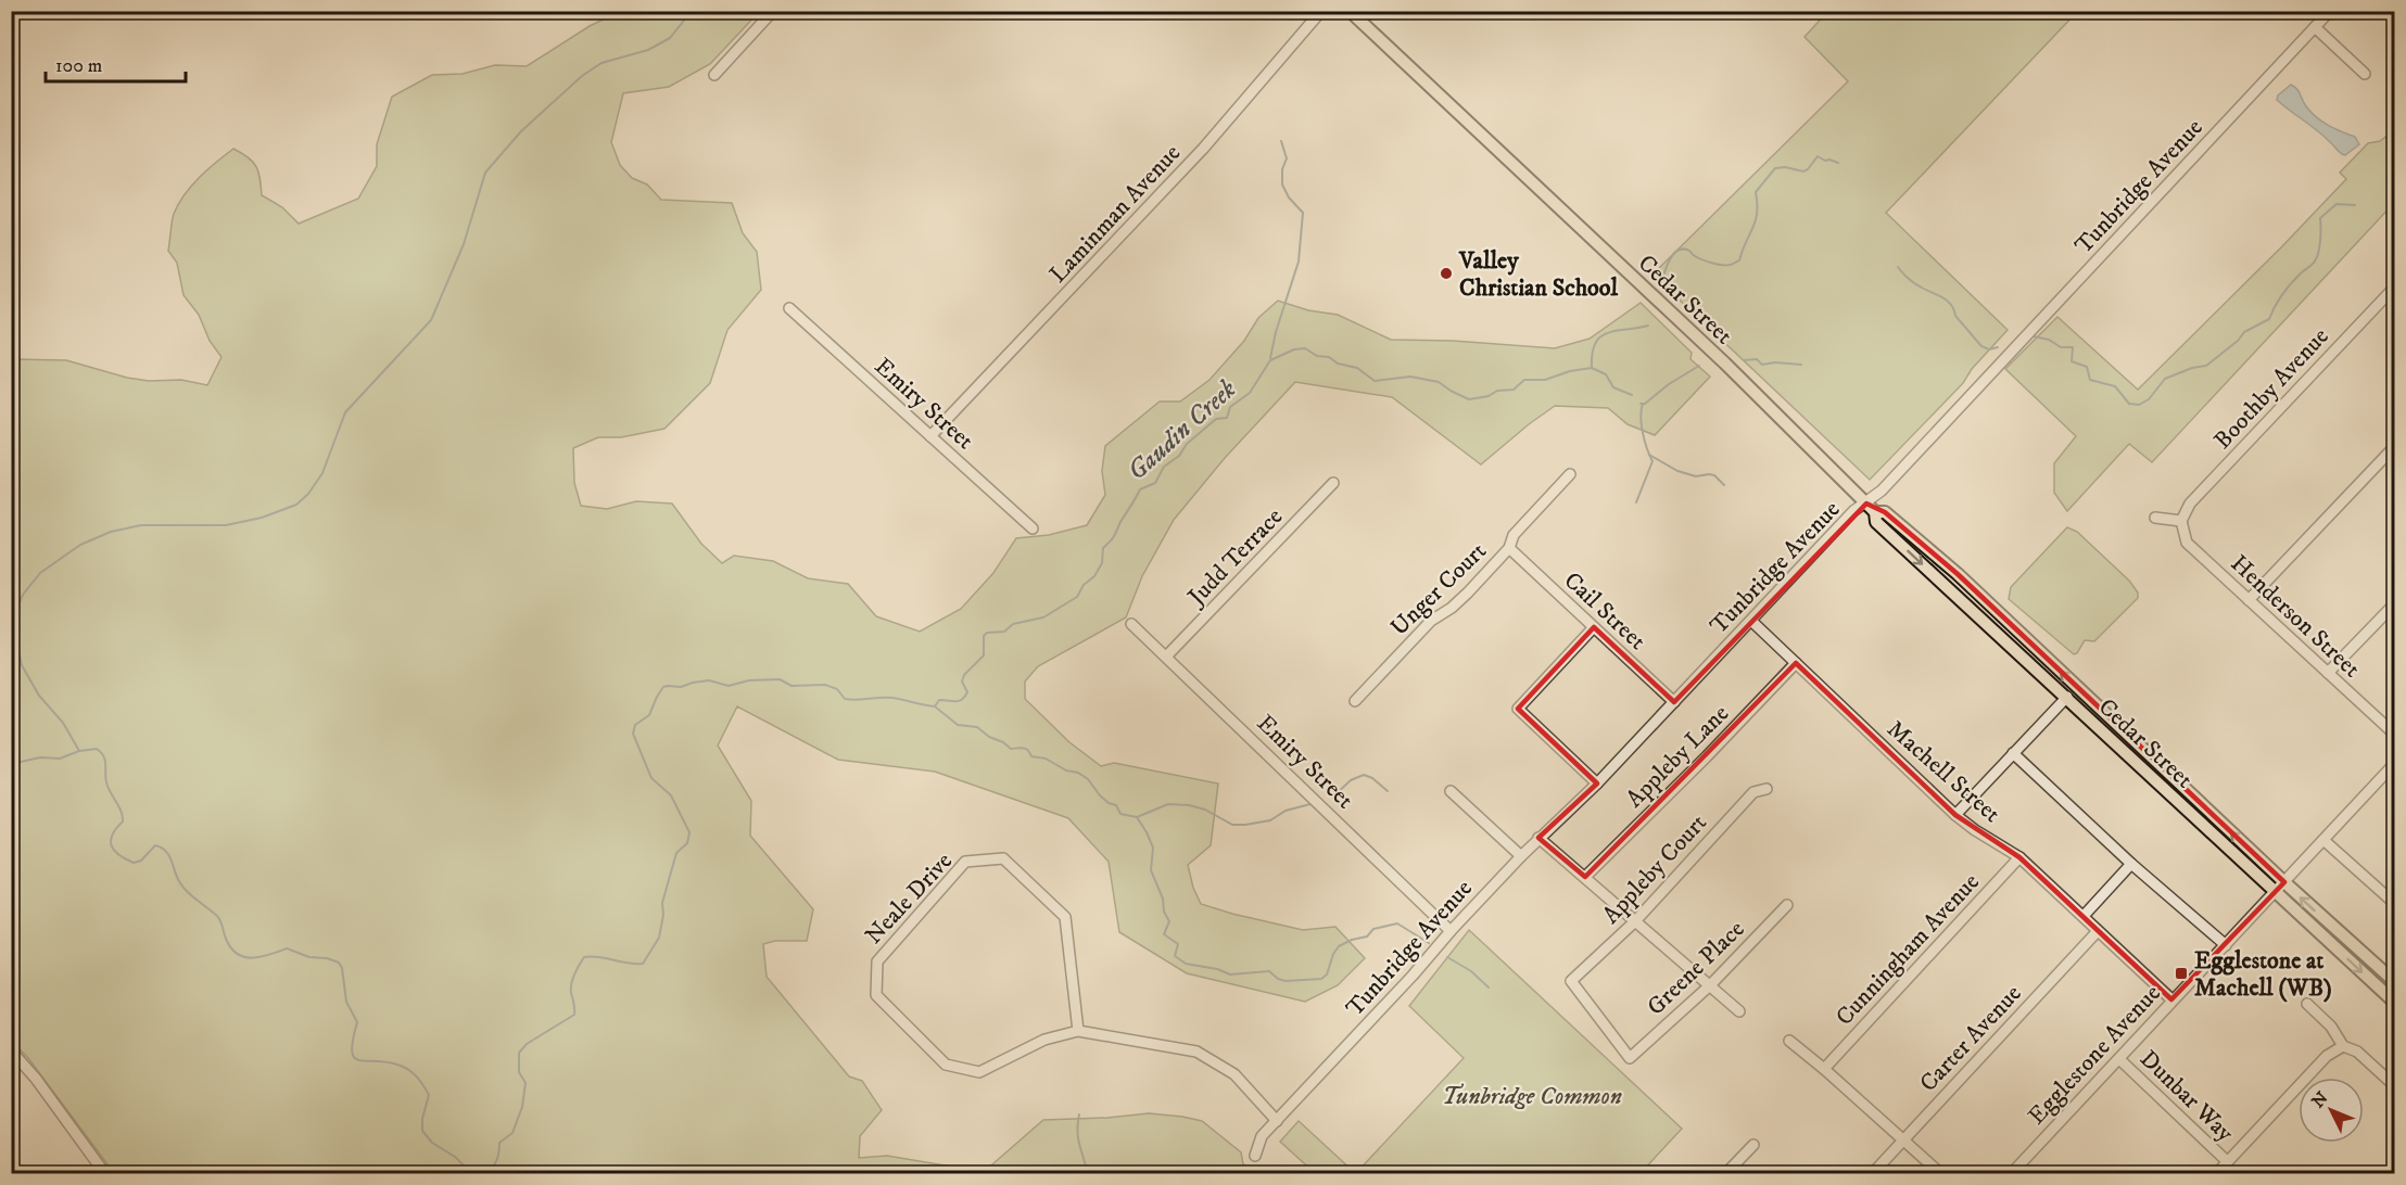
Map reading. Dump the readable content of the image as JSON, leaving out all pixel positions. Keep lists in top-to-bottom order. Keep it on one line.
{"streets":{"main road":["Cedar Street"],"street":["Tunbridge Avenue","Laminman Avenue","Boothby Avenue","Emiry Street","Judd Terrace","Unger Court","Cail Street","Henderson Street","Appleby Lane","Machell Street","Appleby Court","Neale Drive","Cunningham Avenue","Greene Place","Carter Avenue","Egglestone Avenue","Dunbar Way"]},"crossings":[["Tunbridge Avenue","Cedar Street"],["Tunbridge Avenue","Emiry Street"],["Tunbridge Avenue","Cail Street"],["Tunbridge Avenue","Machell Street"],["Tunbridge Avenue","Neale Drive"],["Laminman Avenue","Emiry Street"],["Cedar Street","Egglestone Avenue"],["Boothby Avenue","Henderson Street"],["Emiry Street","Judd Terrace"],["Unger Court","Cail Street"],["Appleby Lane","Machell Street"],["Machell Street","Cunningham Avenue"],["Machell Street","Carter Avenue"],["Machell Street","Egglestone Avenue"],["Appleby Court","Greene Place"],["Egglestone Avenue","Dunbar Way"]],"water":["Gaudin Creek"],"parks":["Tunbridge Common"],"places":{"other":["Valley Christian School"],"transit":["Egglestone at Machell (WB)"]},"scale_bar":"100 m","north":"top left"}
